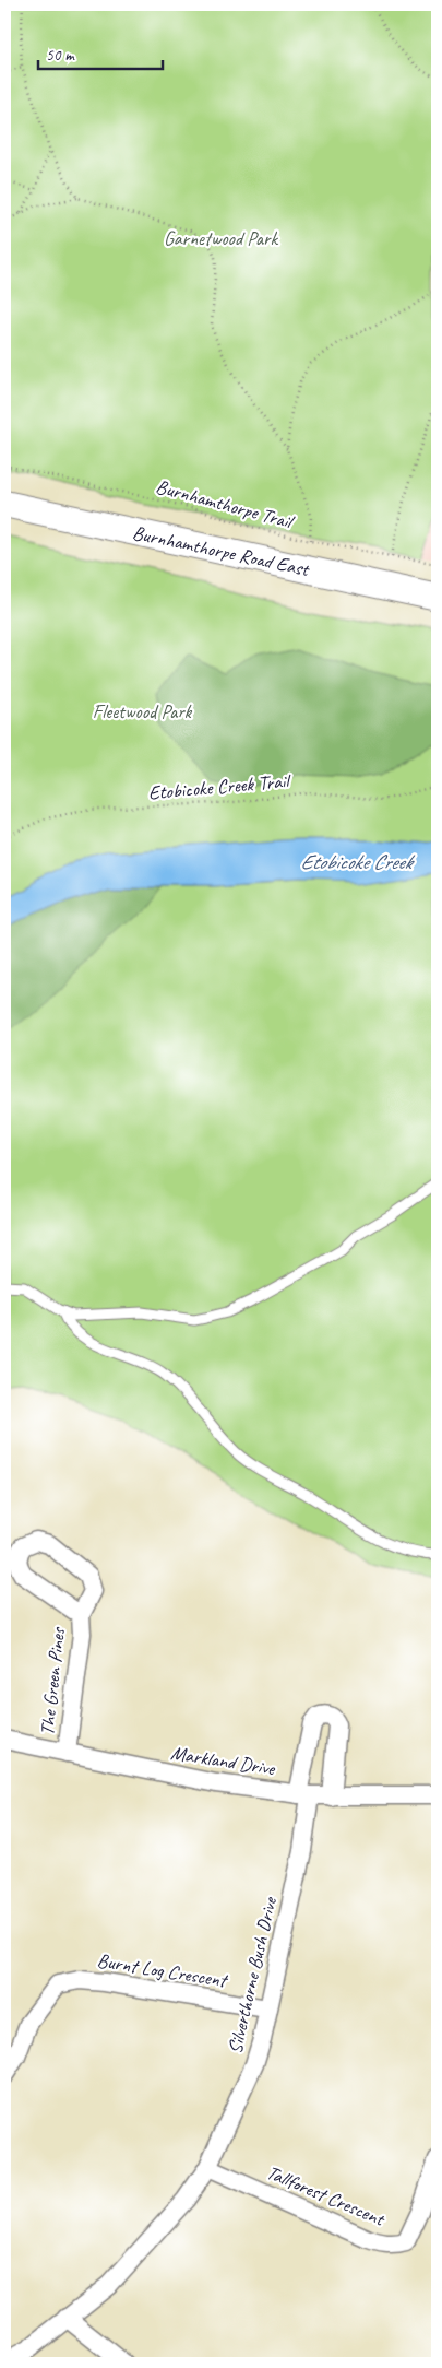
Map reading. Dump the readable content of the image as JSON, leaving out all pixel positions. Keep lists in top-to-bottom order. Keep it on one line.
{"streets":{"main road":["Burnhamthorpe Road East"],"street":["The Green Pines","Markland Drive","Burnt Log Crescent","Silverthorne Bush Drive","Tallforest Crescent"],"path":["Burnhamthorpe Trail","Etobicoke Creek Trail"]},"crossings":[["The Green Pines","Markland Drive"],["Markland Drive","Silverthorne Bush Drive"],["Burnt Log Crescent","Silverthorne Bush Drive"],["Silverthorne Bush Drive","Tallforest Crescent"]],"water":["Etobicoke Creek"],"parks":["Garnetwood Park","Fleetwood Park"],"scale_bar":"50 m"}
